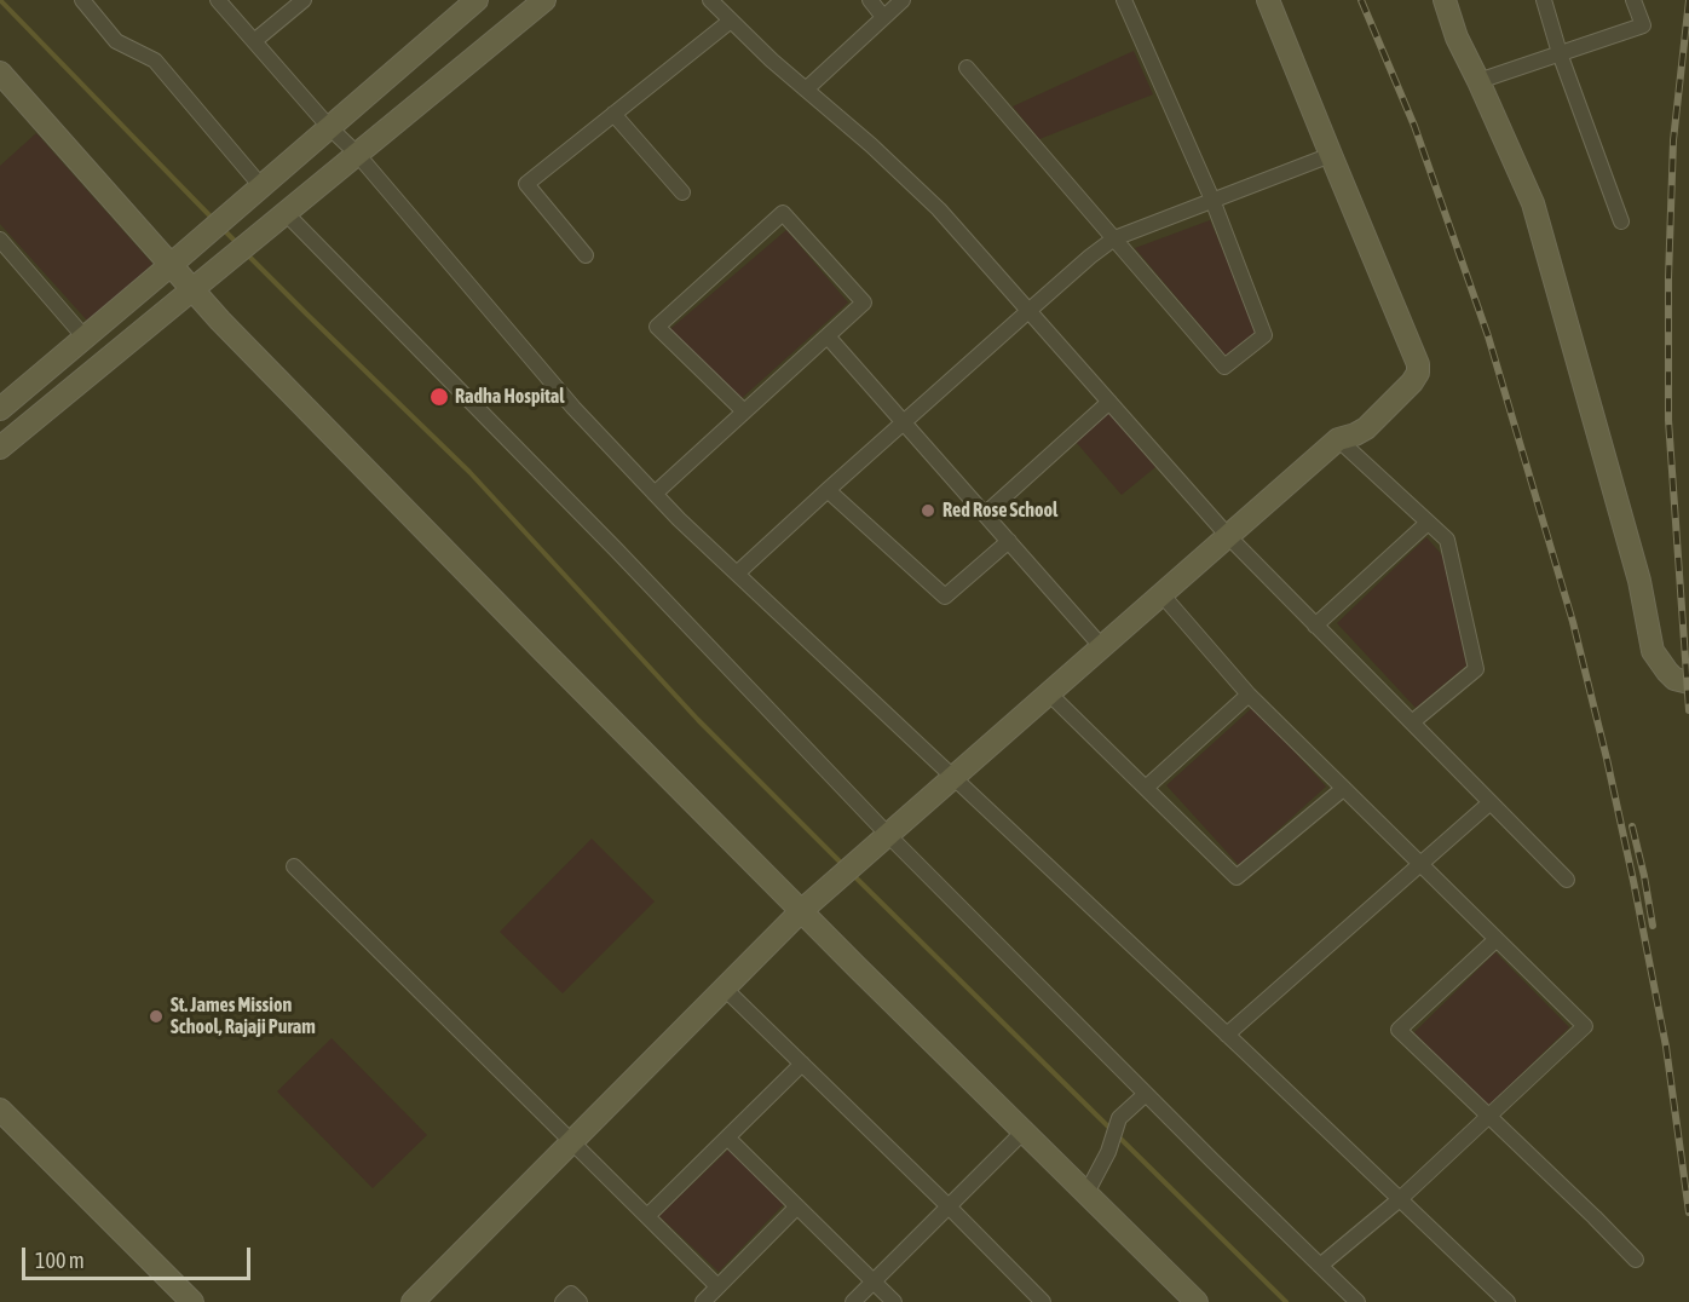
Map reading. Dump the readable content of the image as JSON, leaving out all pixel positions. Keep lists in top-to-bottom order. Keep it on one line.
{"places":["Radha Hospital","Red Rose School","St. James Mission School, Rajaji Puram"],"scale_bar":"100 m"}
